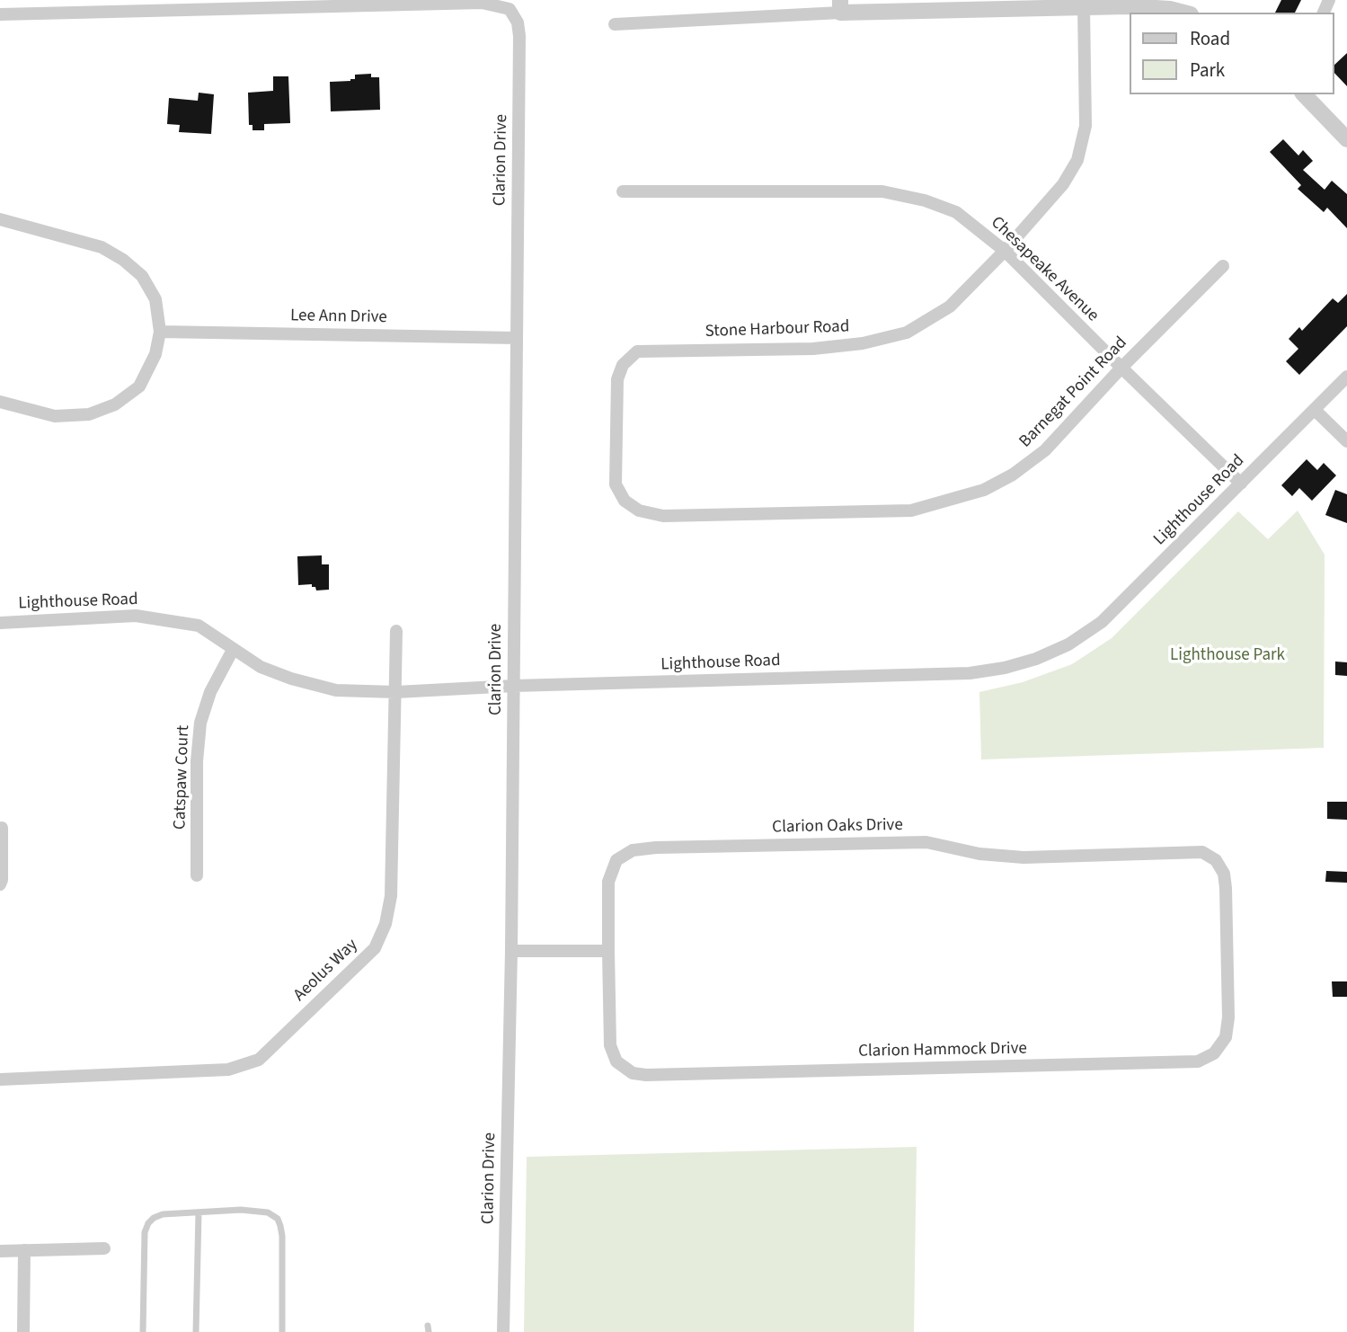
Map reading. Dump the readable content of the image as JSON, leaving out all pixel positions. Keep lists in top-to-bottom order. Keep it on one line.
{"streets":{"street":["Clarion Drive","Chesapeake Avenue","Lee Ann Drive","Stone Harbour Road","Barnegat Point Road","Lighthouse Road","Catspaw Court","Clarion Oaks Drive","Aeolus Way","Clarion Hammock Drive"]},"crossings":[["Clarion Drive","Lee Ann Drive"],["Clarion Drive","Lighthouse Road"],["Chesapeake Avenue","Stone Harbour Road"],["Chesapeake Avenue","Barnegat Point Road"],["Chesapeake Avenue","Lighthouse Road"],["Stone Harbour Road","Barnegat Point Road"],["Lighthouse Road","Catspaw Court"],["Lighthouse Road","Aeolus Way"],["Clarion Oaks Drive","Clarion Hammock Drive"]],"parks":["Lighthouse Park"],"legend":["Road","Park"]}
